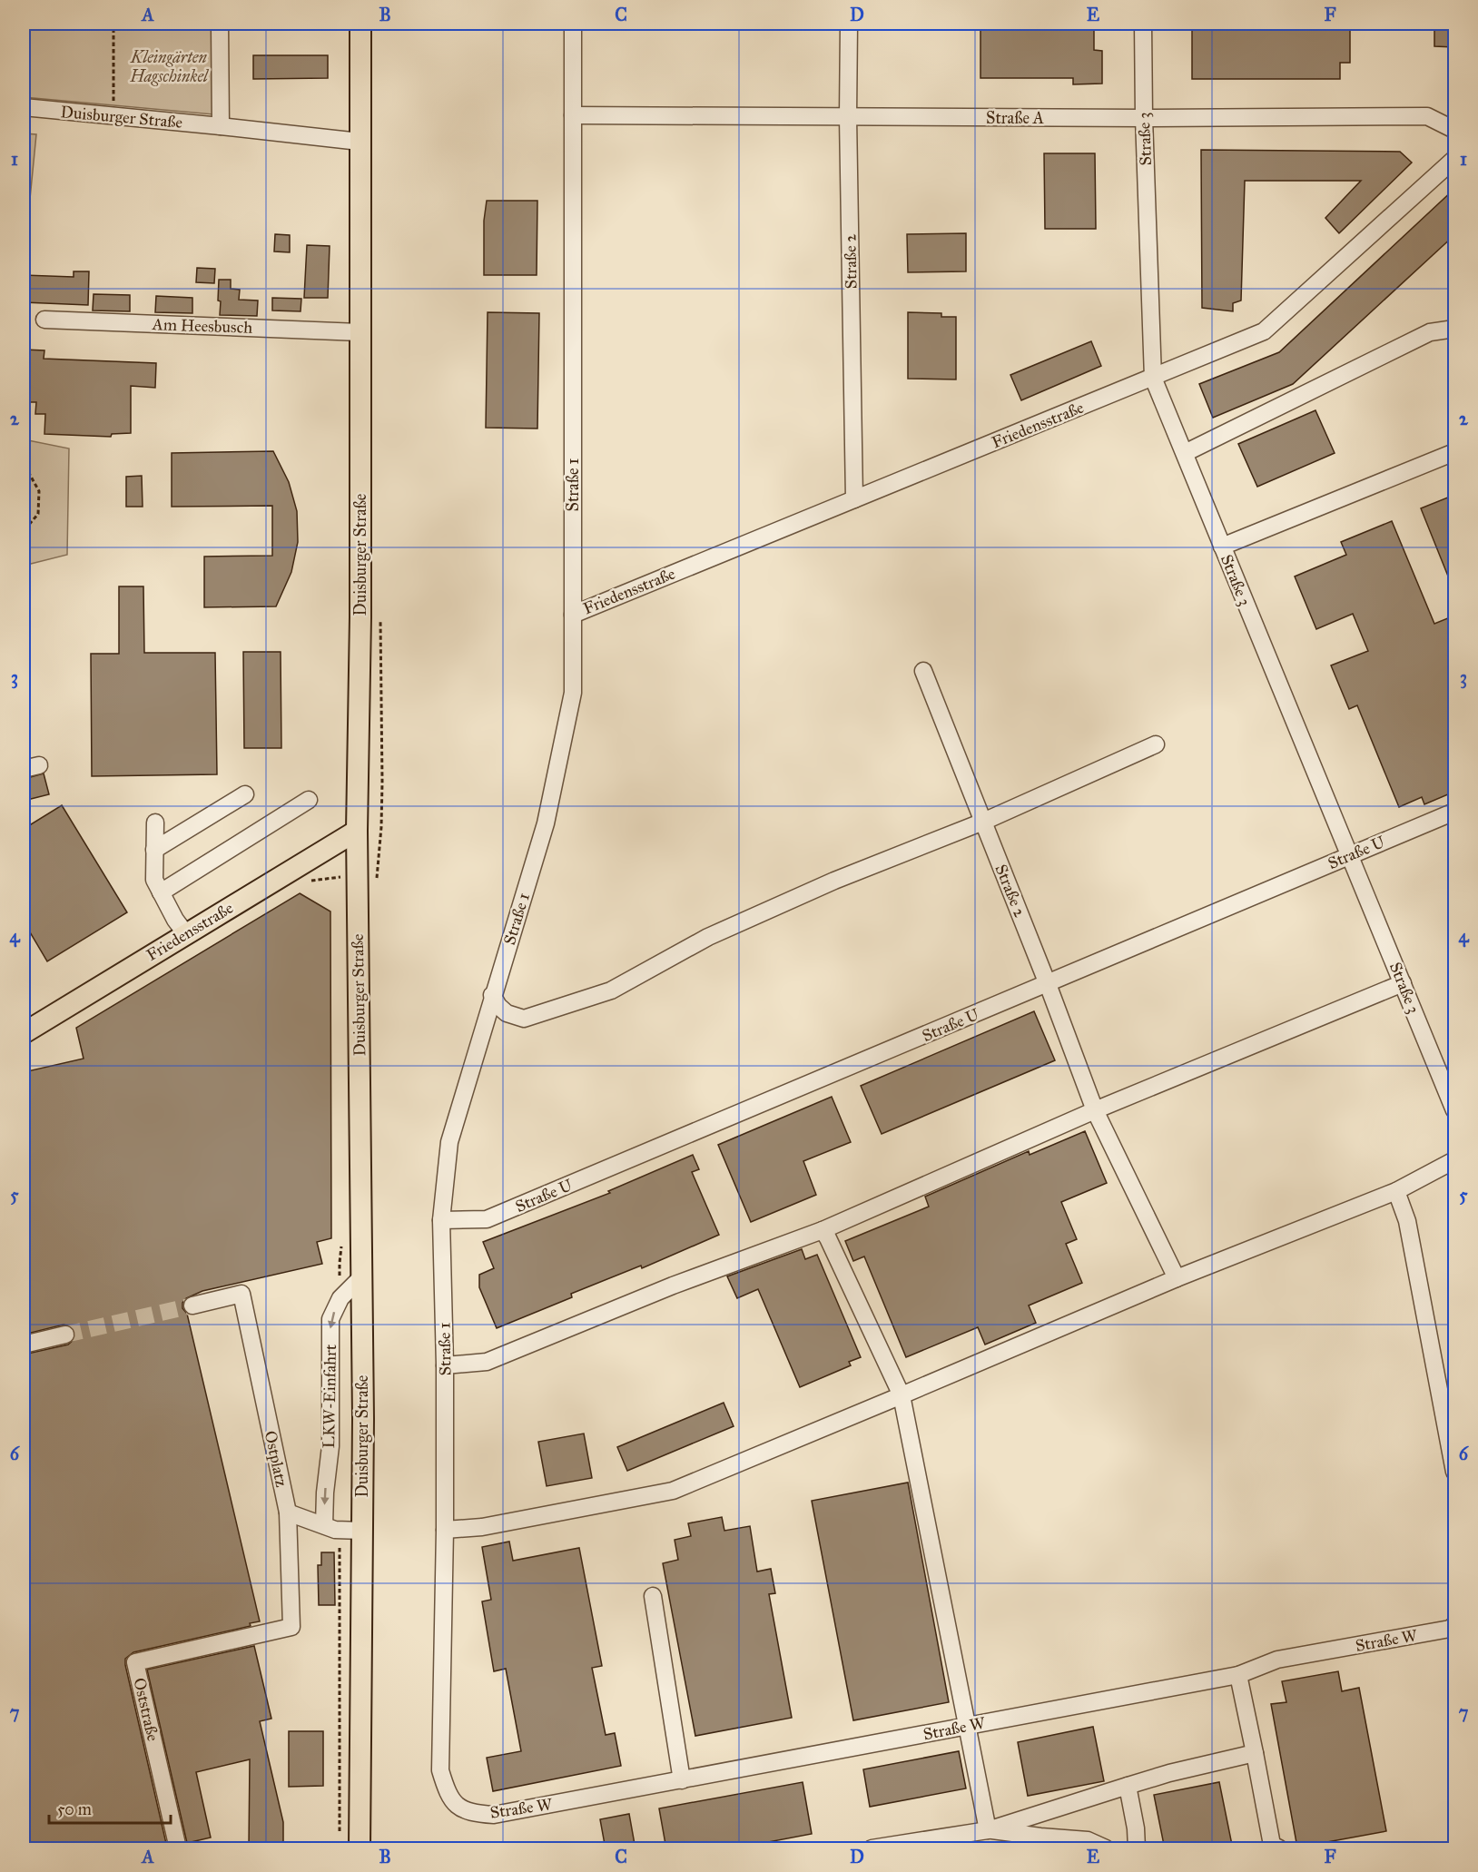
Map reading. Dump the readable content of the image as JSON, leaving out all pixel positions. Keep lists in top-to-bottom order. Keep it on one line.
{"streets":{"main road":["Duisburger Straße","Friedensstraße"],"street":["Straße A","Straße 3","Straße 2","Am Heesbusch","Straße 1","Straße U","LKW-Einfahrt","Ostplatz","Straße W","Oststraße"]},"crossings":[["Duisburger Straße","Am Heesbusch"],["Duisburger Straße","Friedensstraße"],["Duisburger Straße","LKW-Einfahrt"],["Straße A","Straße 3"],["Straße A","Straße 2"],["Straße A","Straße 1"],["Straße 3","Friedensstraße"],["Straße 3","Straße U"],["Straße 2","Friedensstraße"],["Straße 2","Straße U"],["Friedensstraße","Straße 1"],["Straße 1","Straße U"],["Straße 1","Straße W"],["Ostplatz","Oststraße"]],"one_way":["LKW-Einfahrt"],"parks":["Kleingärten Hagschinkel"],"scale_bar":"50 m","grid":{"columns":["A","B","C","D","E","F"],"rows":["1","2","3","4","5","6","7"]}}
